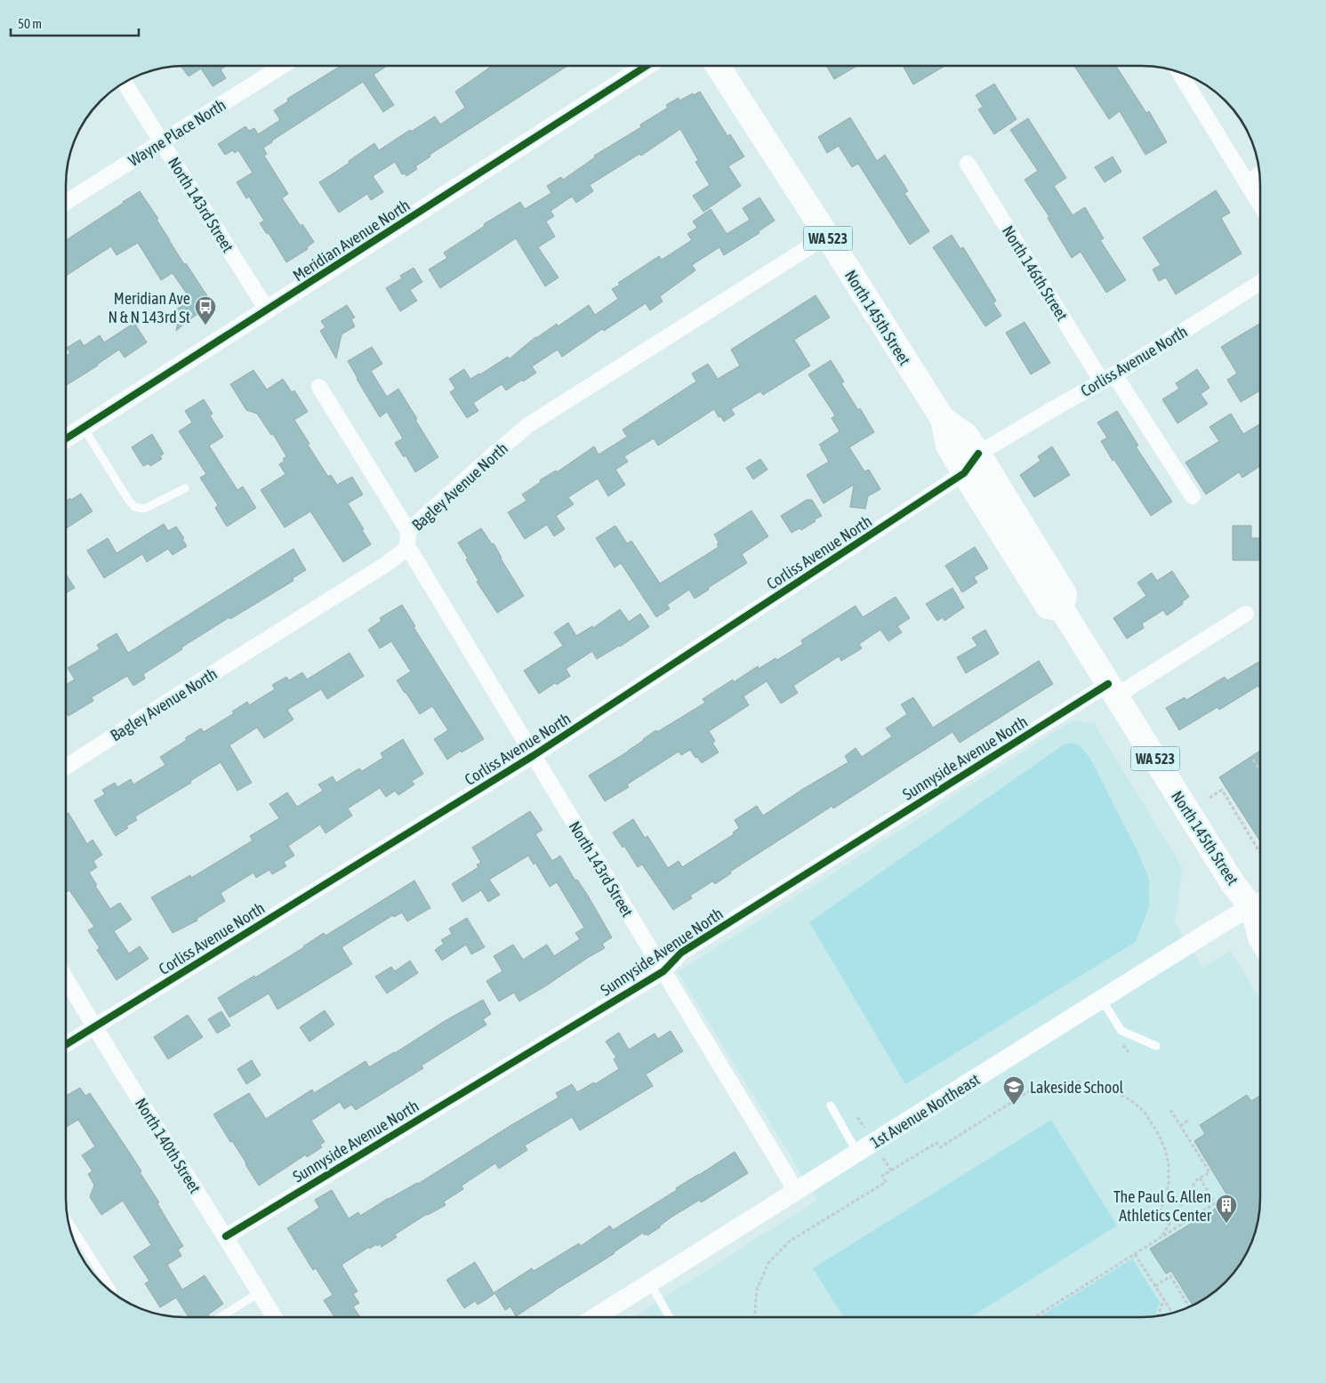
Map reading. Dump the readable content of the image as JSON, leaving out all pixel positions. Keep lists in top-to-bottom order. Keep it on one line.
{"streets":{"main road":["WA 523","North 145th Street"],"street":["Wayne Place North","North 143rd Street","Meridian Avenue North","North 146th Street","Corliss Avenue North","Bagley Avenue North","Sunnyside Avenue North","1st Avenue Northeast","North 140th Street"]},"crossings":[["Wayne Place North","North 143rd Street"],["North 143rd Street","Meridian Avenue North"],["North 143rd Street","Corliss Avenue North"],["North 143rd Street","Bagley Avenue North"],["North 143rd Street","Sunnyside Avenue North"],["North 143rd Street","1st Avenue Northeast"],["WA 523","North 145th Street"],["WA 523","1st Avenue Northeast"],["North 146th Street","Corliss Avenue North"],["North 145th Street","Corliss Avenue North"],["North 145th Street","Bagley Avenue North"],["North 145th Street","Sunnyside Avenue North"],["North 145th Street","1st Avenue Northeast"],["Corliss Avenue North","North 140th Street"],["Sunnyside Avenue North","North 140th Street"]],"places":{"bus stop":["Meridian Ave N & N 143rd St"],"school or university":["Lakeside School"],"building":["The Paul G. Allen Athletics Center"]},"scale_bar":"50 m"}
